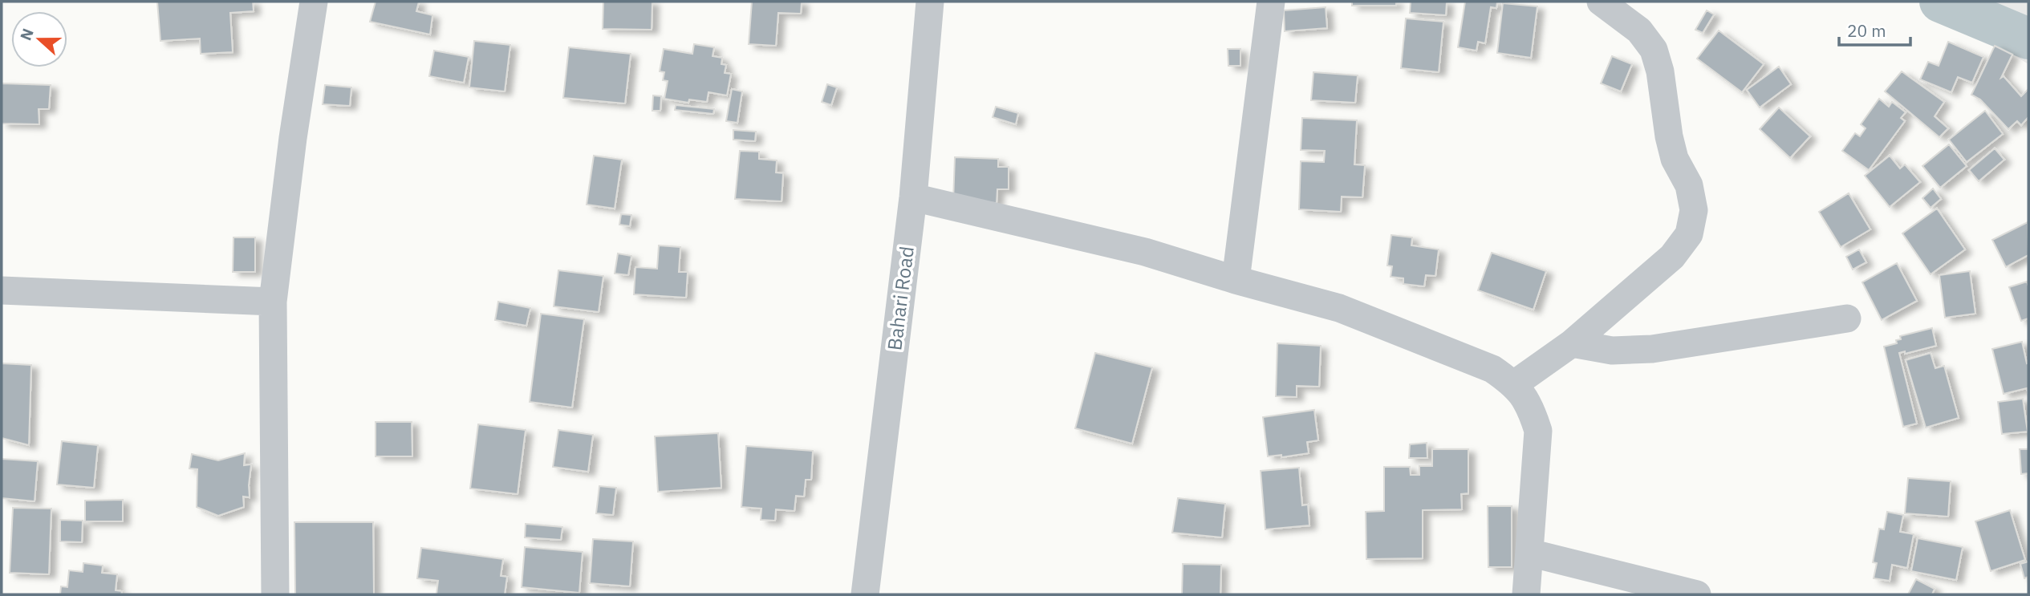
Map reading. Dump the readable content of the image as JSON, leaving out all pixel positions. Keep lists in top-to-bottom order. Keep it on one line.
{"streets":{"street":["Bahari Road"]},"scale_bar":"20 m","north":"left"}
